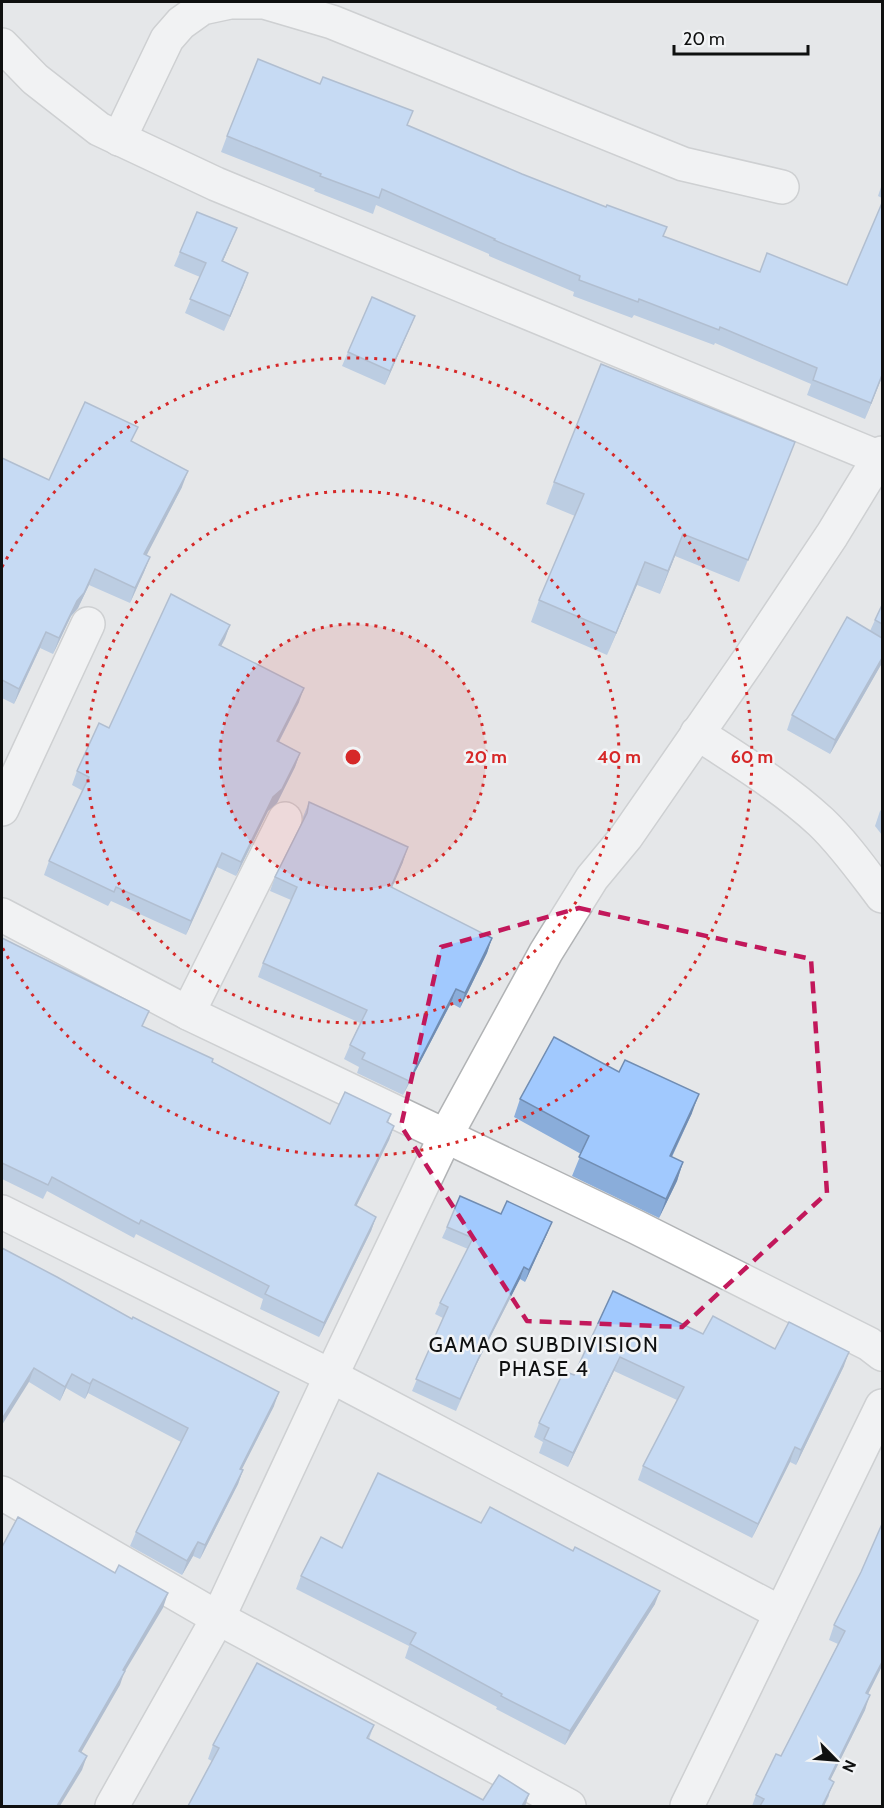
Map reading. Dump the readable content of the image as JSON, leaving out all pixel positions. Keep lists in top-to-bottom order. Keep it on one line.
{"districts":["GAMAO SUBDIVISION PHASE 4"],"scale_bar":"20 m","north":"bottom right","rings":["20 m","40 m","60 m"]}
